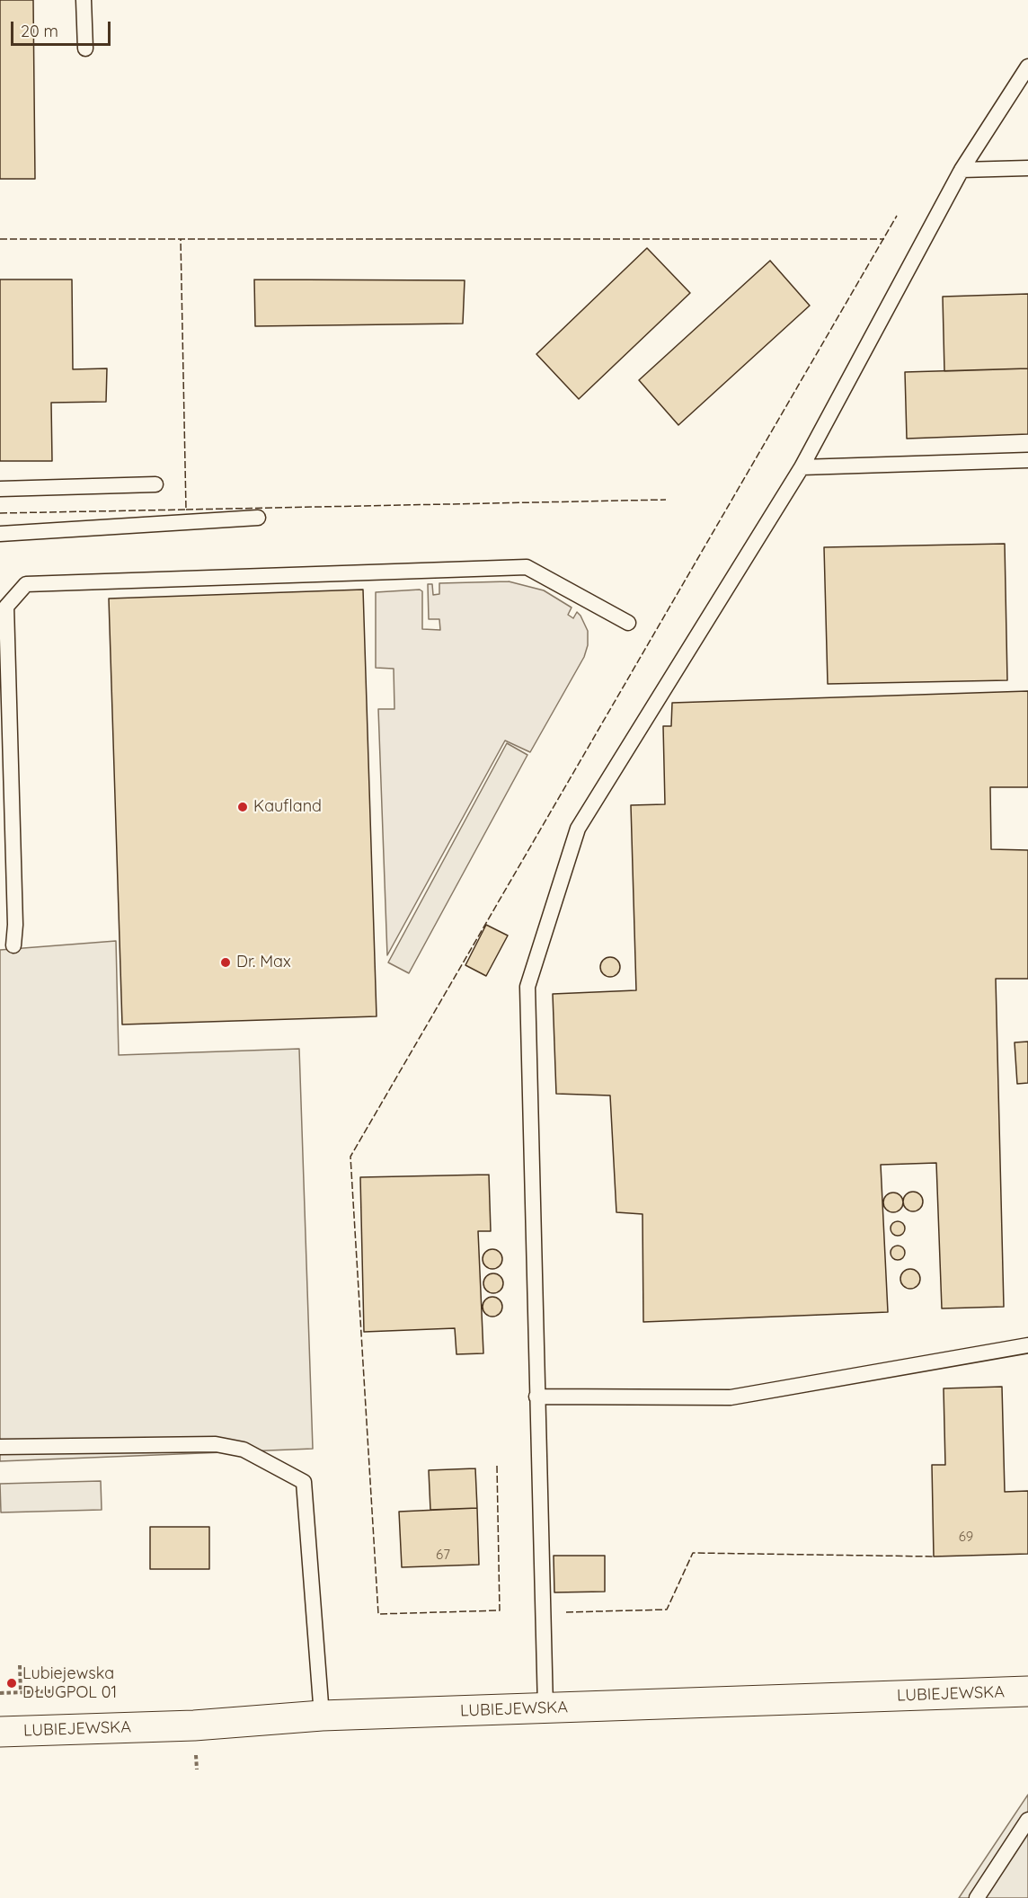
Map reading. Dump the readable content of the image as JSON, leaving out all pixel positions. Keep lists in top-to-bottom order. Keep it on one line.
{"streets":{"main road":["LUBIEJEWSKA"]},"places":["Kaufland","Dr. Max","Lubiejewska DŁUGPOL 01"],"house_numbers":["69","67"],"scale_bar":"20 m"}
